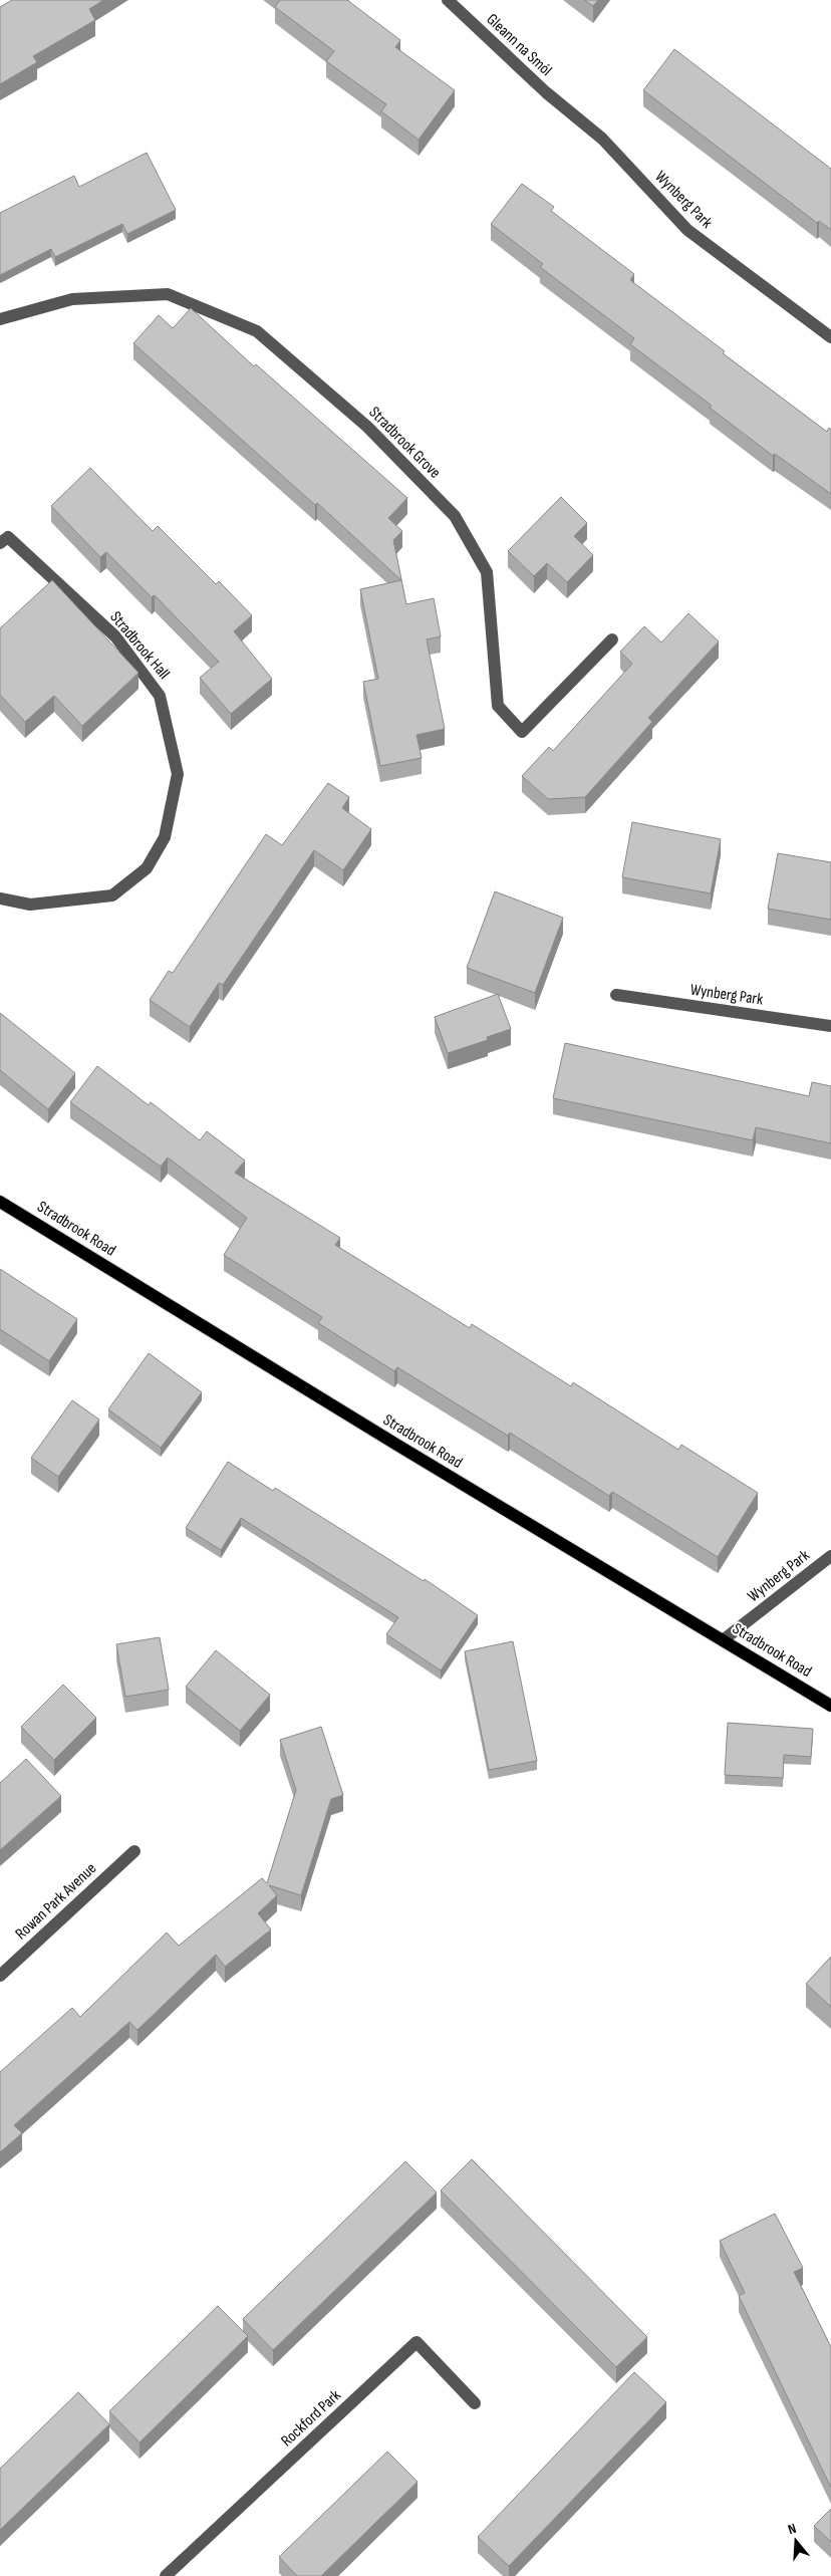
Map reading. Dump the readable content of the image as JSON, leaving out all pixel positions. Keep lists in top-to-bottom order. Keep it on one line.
{"streets":{"main road":["Stradbrook Road"],"street":["Gleann na Smól","Wynberg Park","Stradbrook Grove","Stradbrook Hall","Rowan Park Avenue","Rockford Park"]},"crossings":[["Gleann na Smól","Wynberg Park"],["Wynberg Park","Stradbrook Road"]],"north":"top"}
